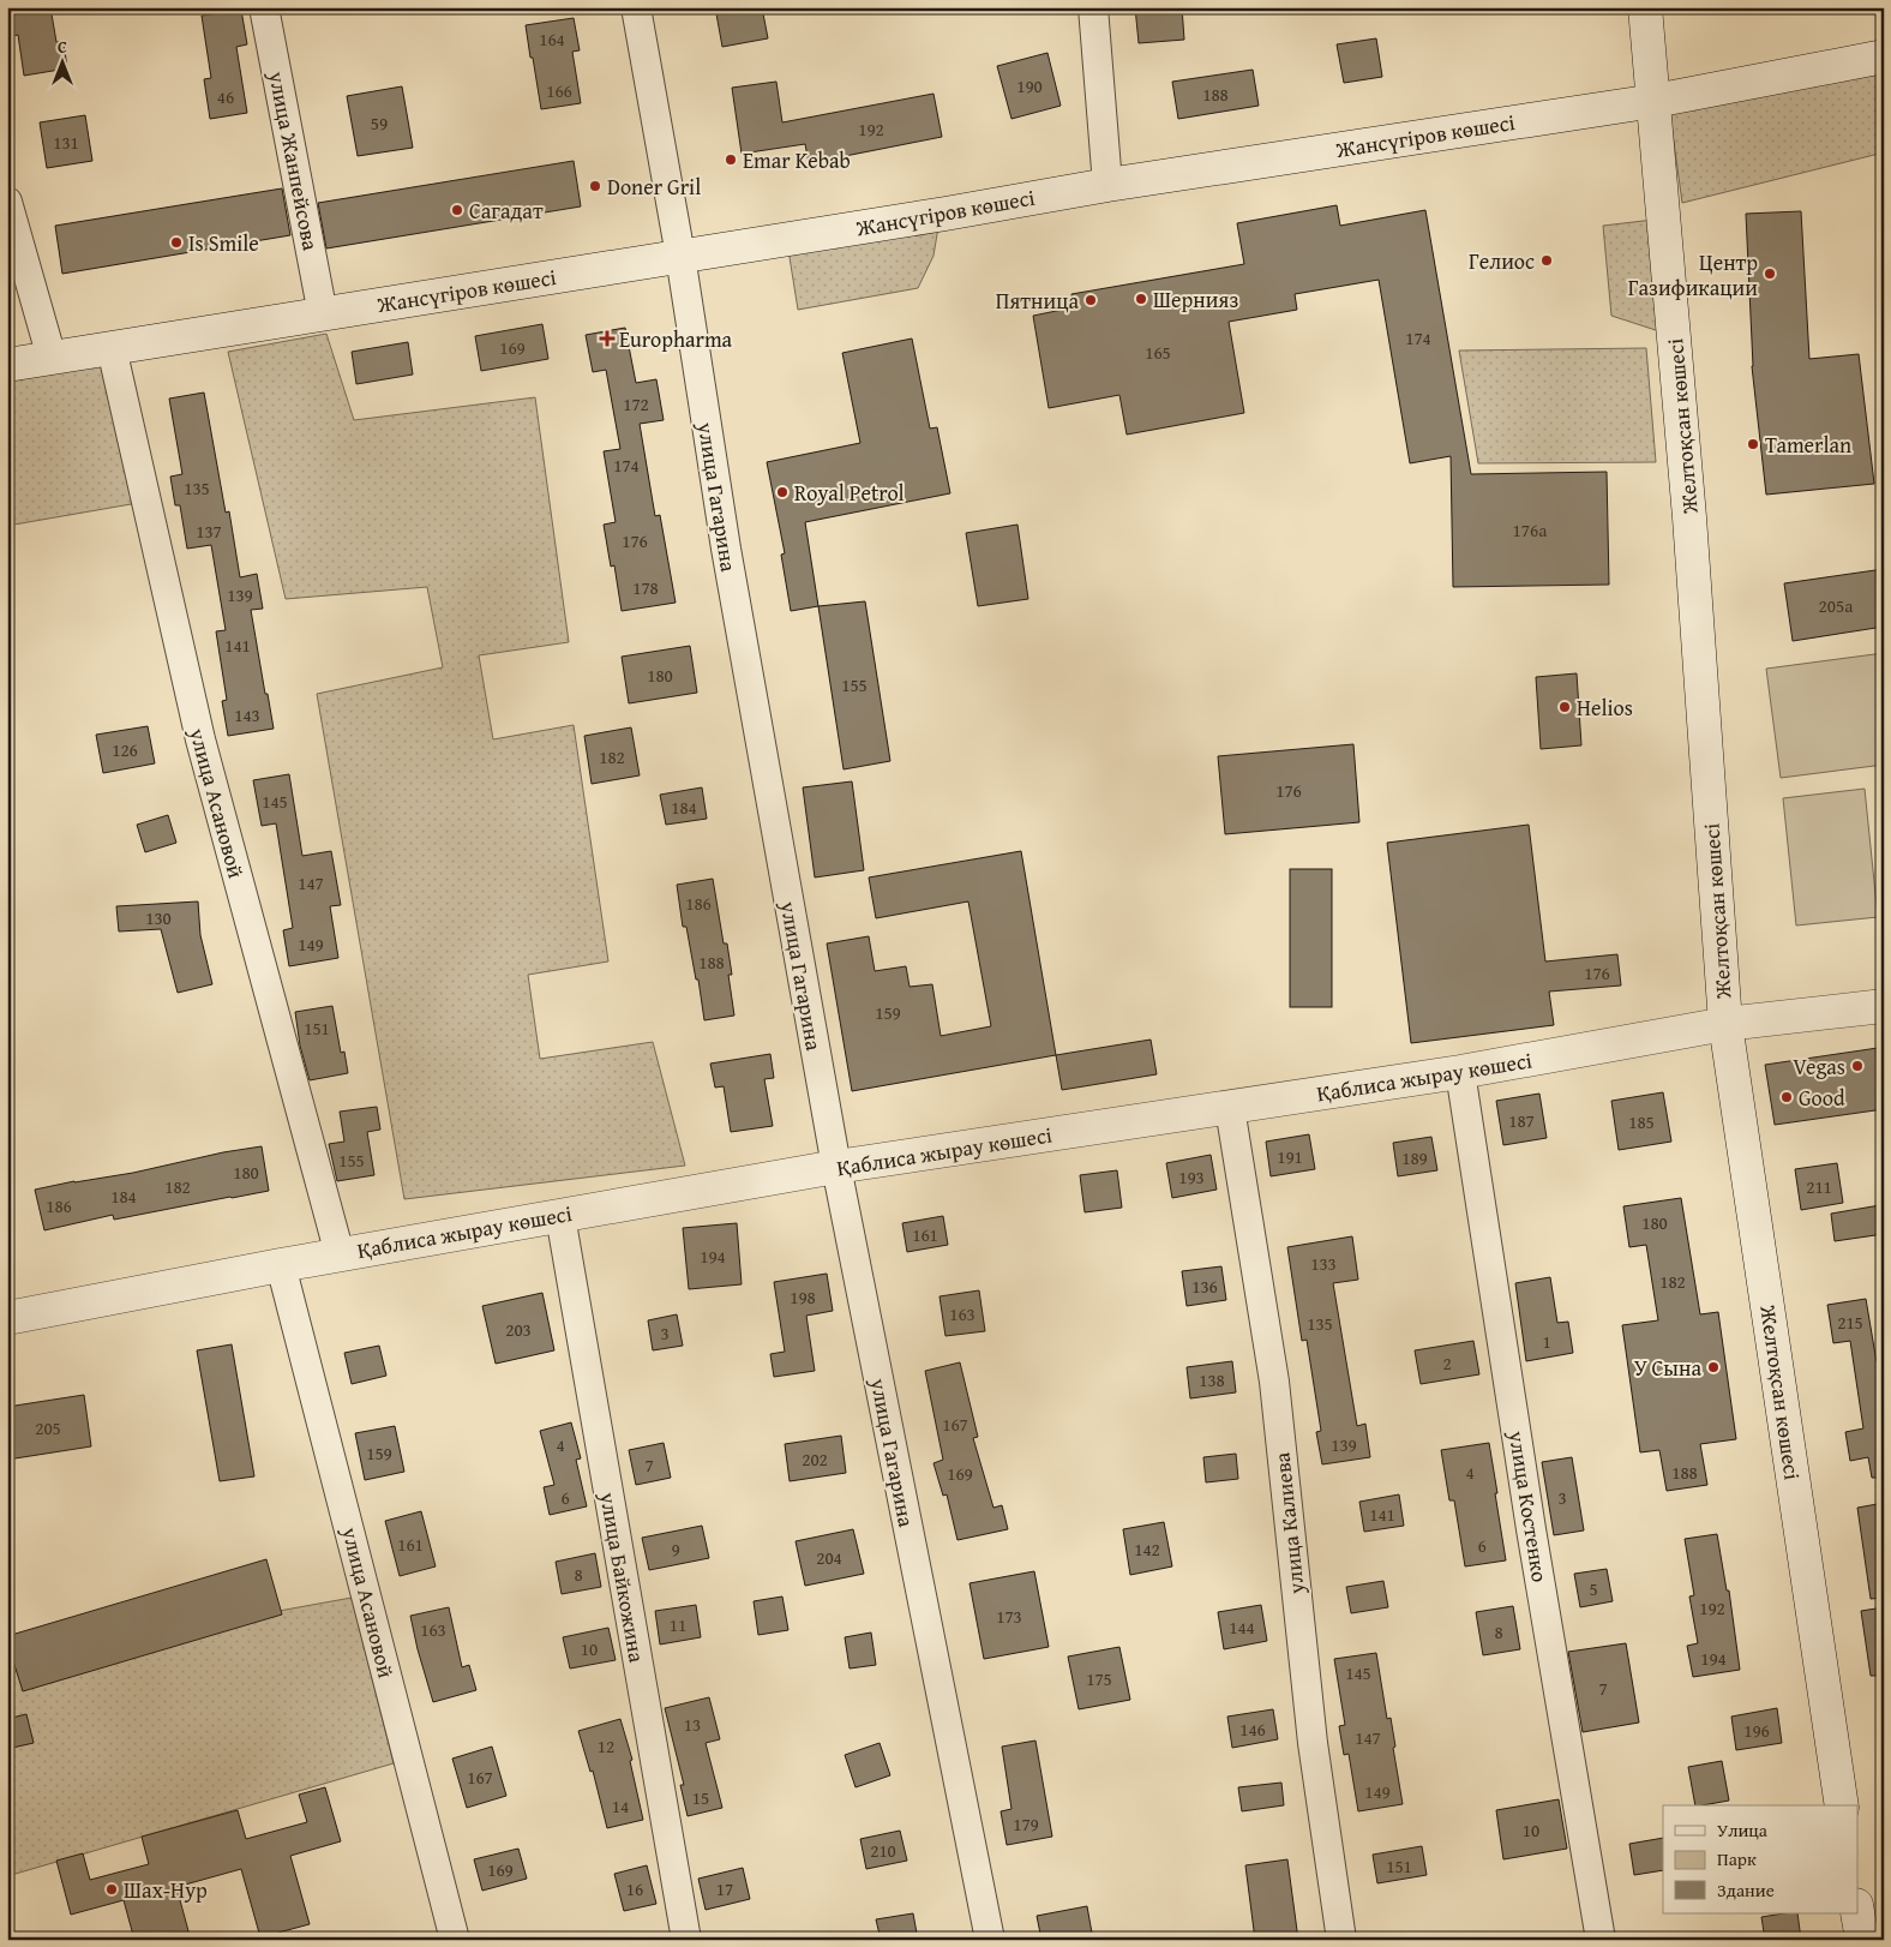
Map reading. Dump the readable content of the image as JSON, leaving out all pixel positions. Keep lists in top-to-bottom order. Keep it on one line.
{"streets":{"main road":["Жансүгіров көшесі","Желтоқсан көшесі","Қаблиса жырау көшесі"],"street":["улица Жанпейсова","улица Гагарина","улица Асановой","улица Костенко","улица Калиева","улица Байкожина"]},"crossings":[["Жансүгіров көшесі","улица Жанпейсова"],["Жансүгіров көшесі","Желтоқсан көшесі"],["Жансүгіров көшесі","улица Гагарина"],["Жансүгіров көшесі","улица Асановой"],["Желтоқсан көшесі","Қаблиса жырау көшесі"],["улица Гагарина","Қаблиса жырау көшесі"],["улица Асановой","Қаблиса жырау көшесі"],["Қаблиса жырау көшесі","улица Костенко"],["Қаблиса жырау көшесі","улица Калиева"],["Қаблиса жырау көшесі","улица Байкожина"]],"places":{"other":["Emar Kebab","Doner Gril","Сагадат","Is Smile","Гелиос","Центр Газификации","Шернияз","Пятница","Tamerlan","Royal Petrol","Helios","Vegas","Good","У Сына","Шах-Нур"],"health":["Europharma"]},"house_numbers":["164","190","166","188","46","59","192","131","174","169","165","172","174","135","176а","137","176","178","139","205а","141","180","155","143","126","182","176","145","184","147","186","130","149","188","176","159","151","187","185","191","189","155","180","193","182","211","184","186","180","161","194","133","182","136","198","163","215","135","203","3","1","2","138","167","205","4","139","159","202","7","4","188","169","6","3","141","161","6","9","142","204","8","5","192","173","11","144","163","8","10","194","145","175","7","13","146","196","147","12","167","149","15","14","179","10","210","151","169","16","17"],"legend":["Улица","Парк","Здание"],"north":"top"}
